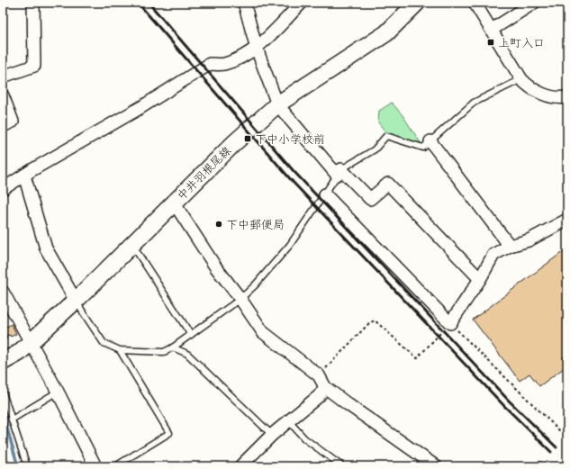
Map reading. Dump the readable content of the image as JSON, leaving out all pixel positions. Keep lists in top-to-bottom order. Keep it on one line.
{"streets":{"main road":["中井羽根尾線"]},"places":{"transit":["上町入口","下中小学校前"],"other":["下中郵便局"]}}
